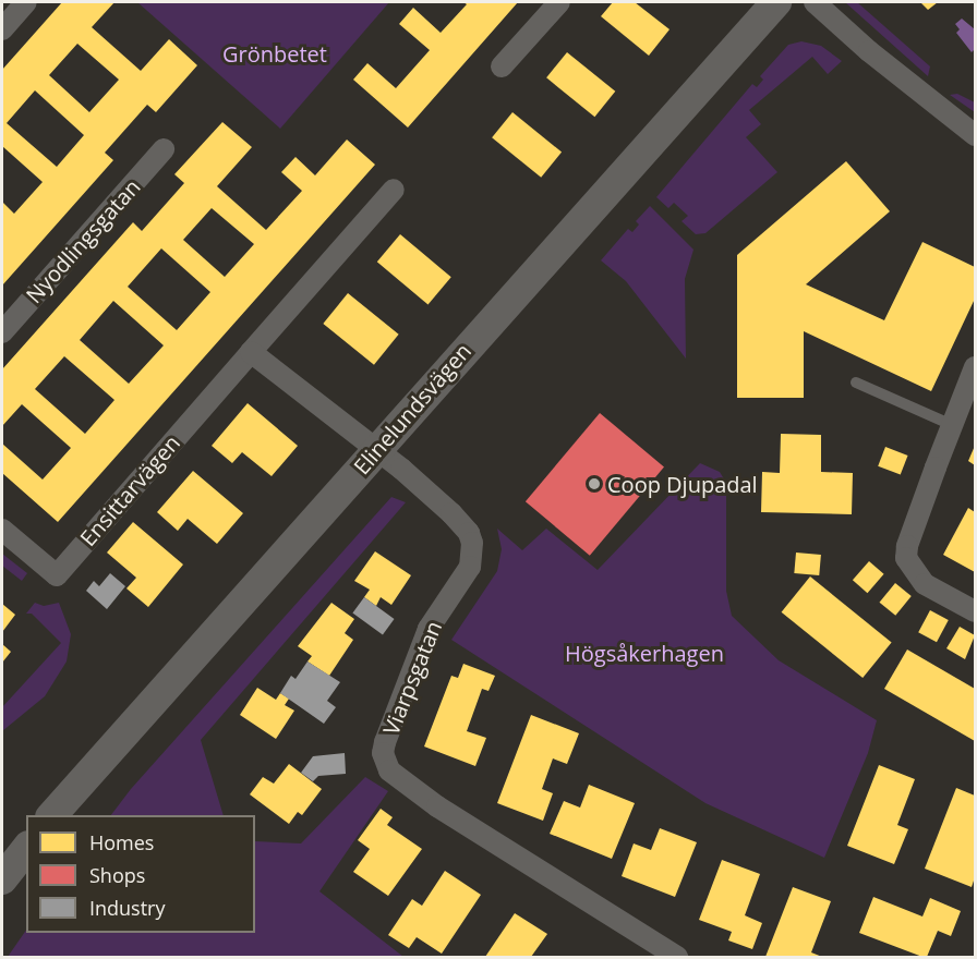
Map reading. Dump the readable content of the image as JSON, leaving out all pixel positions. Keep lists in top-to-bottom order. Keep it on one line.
{"streets":{"street":["Nyodlingsgatan","Elinelundsvägen","Ensittarvägen","Viarpsgatan"]},"crossings":[["Elinelundsvägen","Viarpsgatan"]],"parks":["Grönbetet","Högsåkerhagen"],"places":["Coop Djupadal"],"legend":["Homes","Shops","Industry"]}
